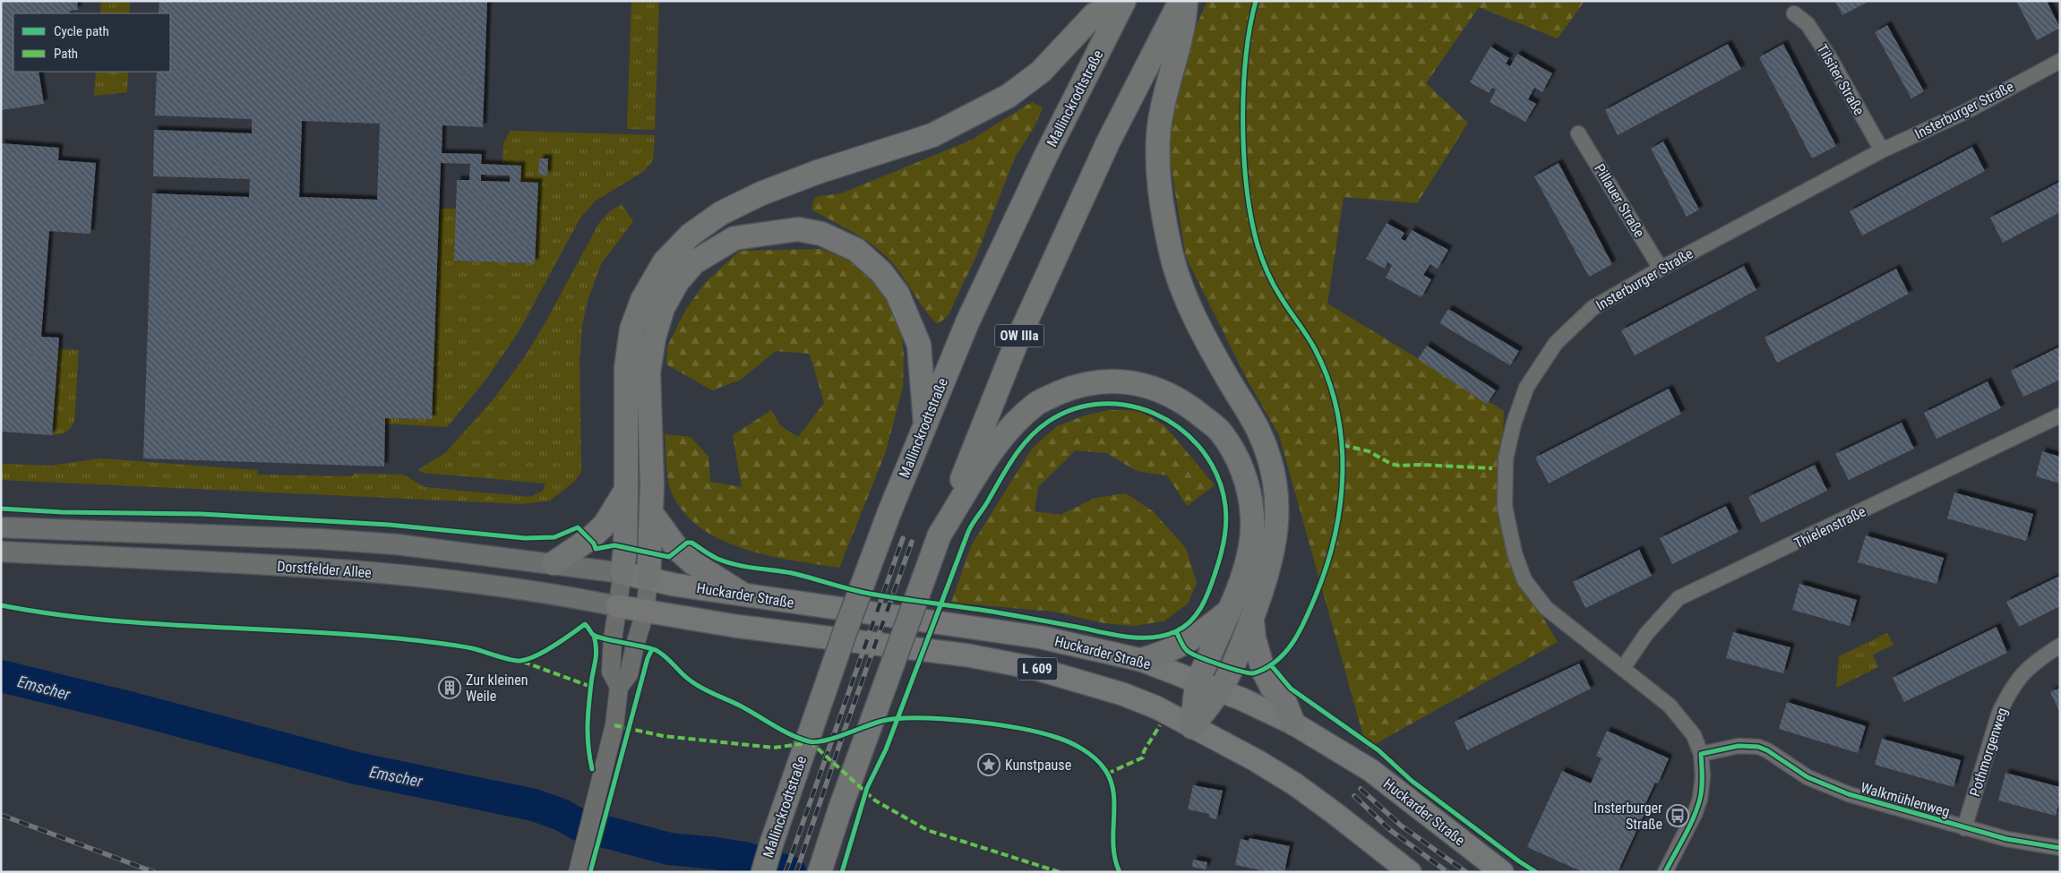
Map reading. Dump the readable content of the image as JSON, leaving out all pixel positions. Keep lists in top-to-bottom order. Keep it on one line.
{"streets":{"highway":["Mallinckrodtstraße","OW IIIa"],"main road":["Dorstfelder Allee","Huckarder Straße","L 609"],"street":["Tilsiter Straße","Insterburger Straße","Pillauer Straße","Thielenstraße","Pothmorgenweg","Walkmühlenweg"]},"crossings":[["Tilsiter Straße","Insterburger Straße"],["Insterburger Straße","Pillauer Straße"],["Insterburger Straße","Thielenstraße"],["Insterburger Straße","Walkmühlenweg"],["Dorstfelder Allee","Huckarder Straße"],["Pothmorgenweg","Walkmühlenweg"]],"water":["Emscher"],"places":{"building":["Zur kleinen Weile"],"place":["Kunstpause"],"bus stop":["Insterburger Straße"]},"legend":["Cycle path","Path"]}
